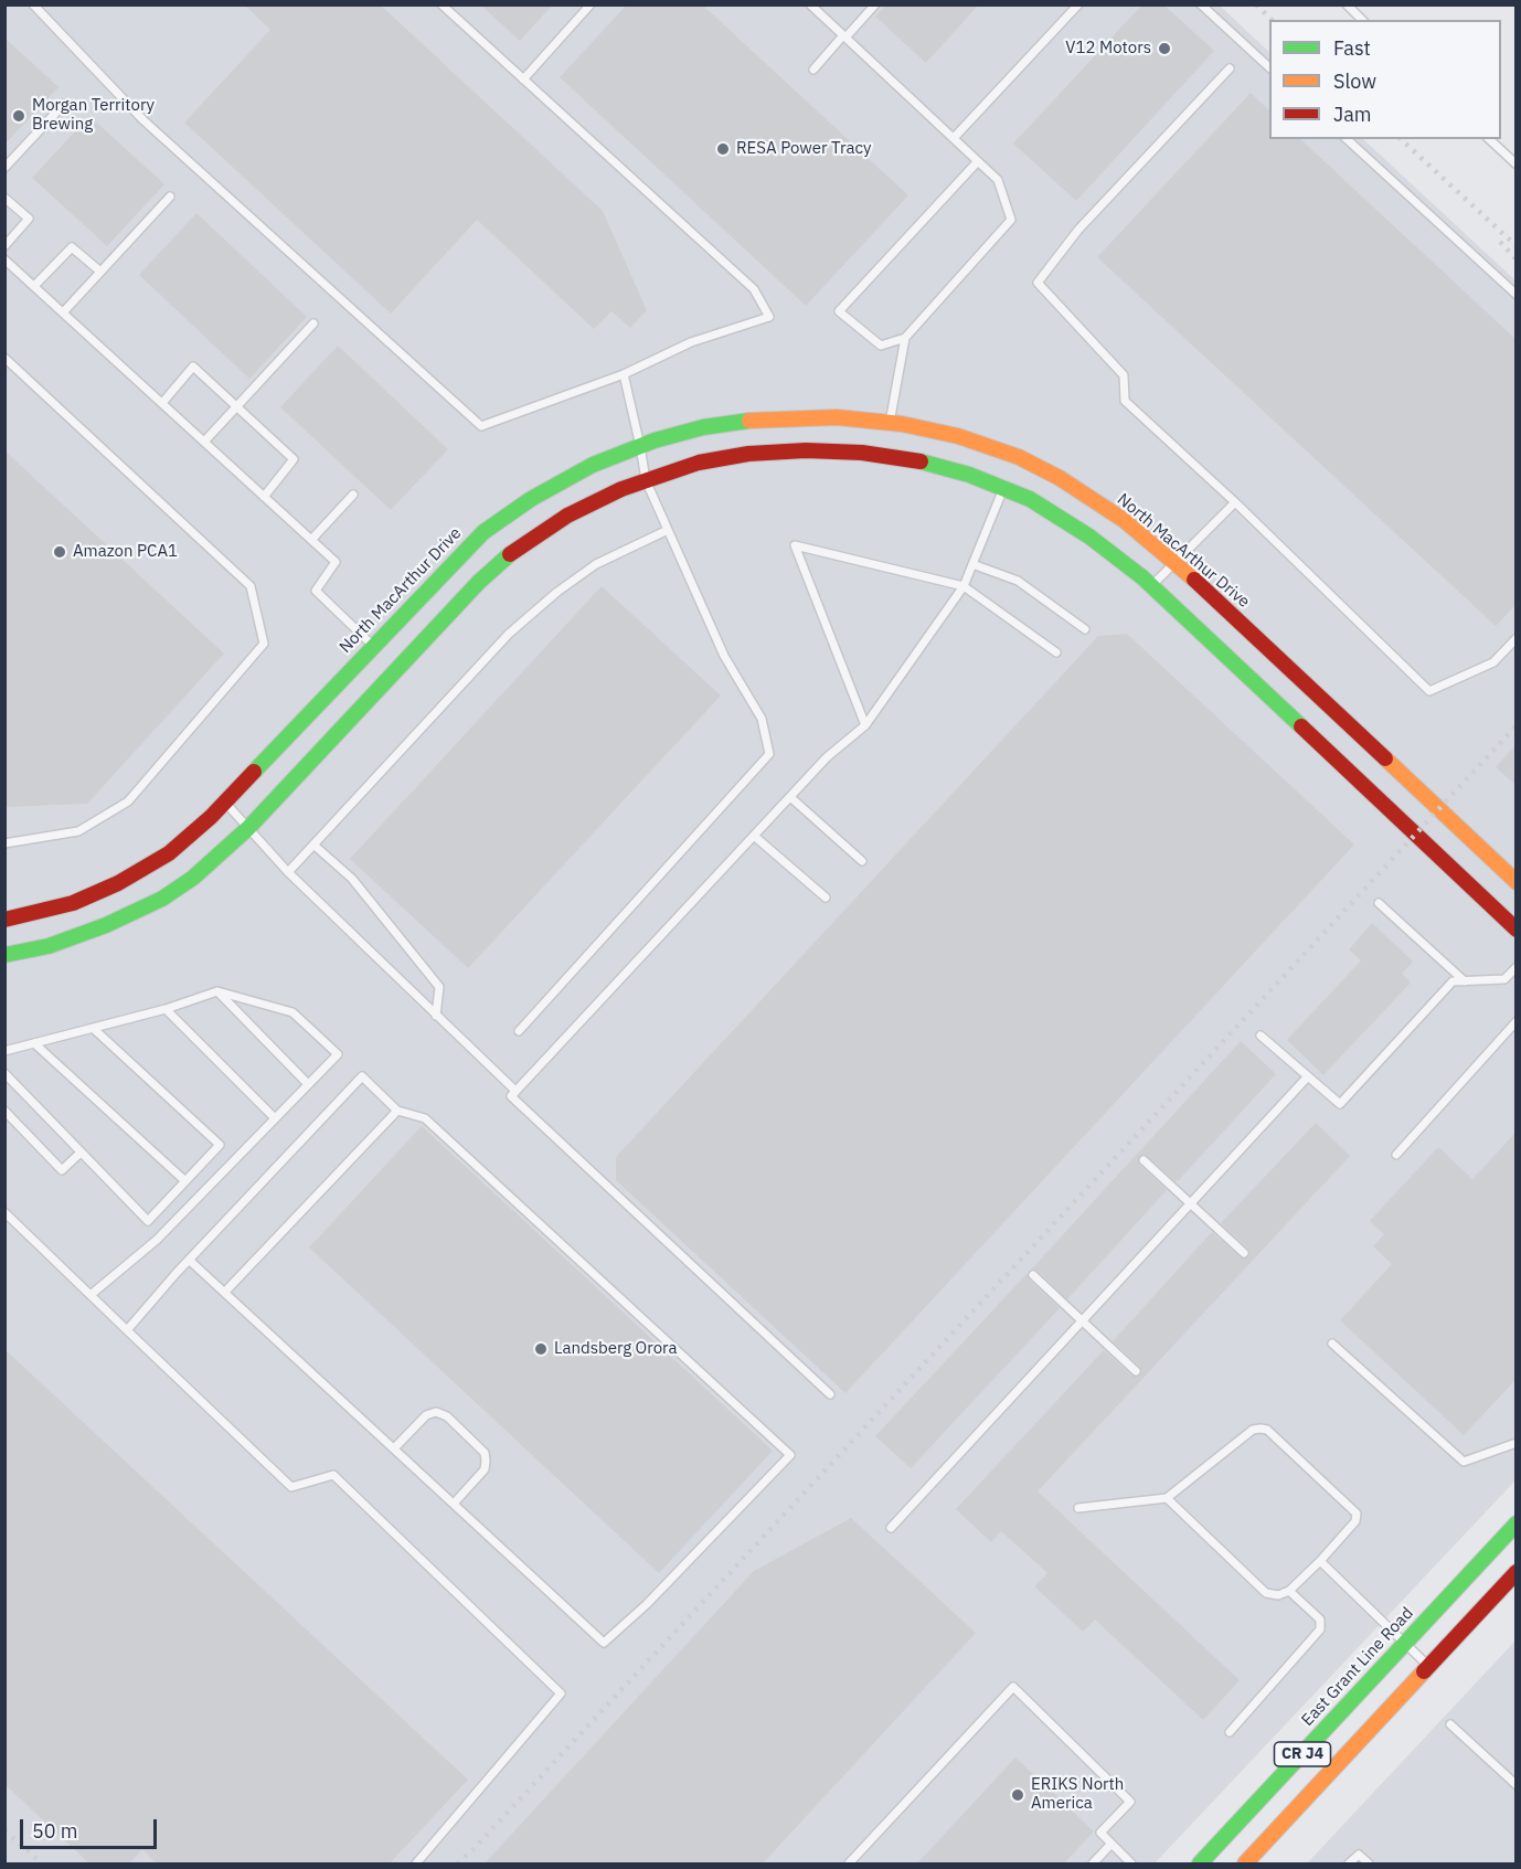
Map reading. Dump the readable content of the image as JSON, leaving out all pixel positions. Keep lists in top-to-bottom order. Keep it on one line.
{"streets":{"main road":["North MacArthur Drive","East Grant Line Road","CR J4"]},"places":["V12 Motors","Morgan Territory Brewing","RESA Power Tracy","Amazon PCA1","Landsberg Orora","ERIKS North America"],"legend":["Fast","Slow","Jam"],"scale_bar":"50 m"}
